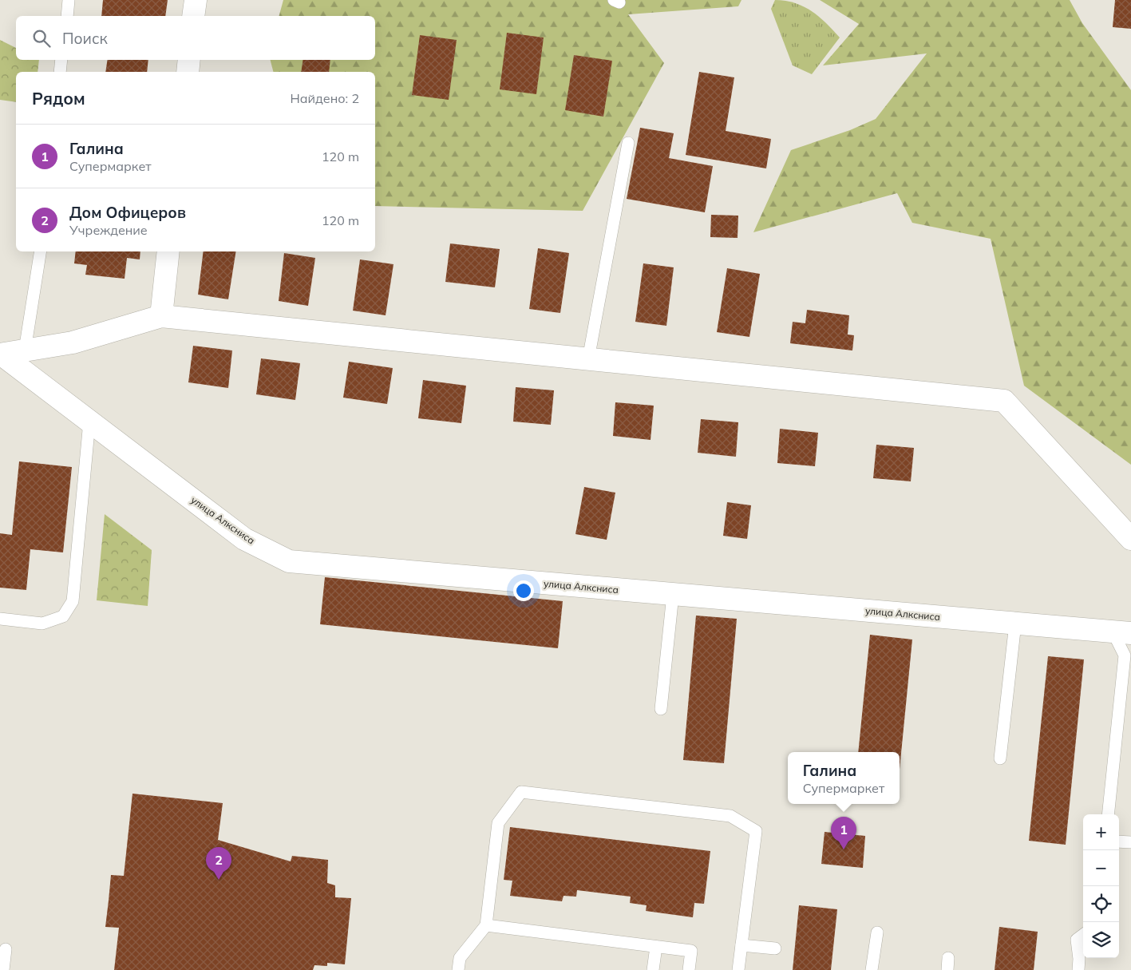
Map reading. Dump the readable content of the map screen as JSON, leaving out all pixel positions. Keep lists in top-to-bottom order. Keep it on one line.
{"streets":{"street":["улица Алксниса"]},"page":{"search":"Поиск","heading":["Рядом","Найдено: 2"],"list":[{"mark":"1","name":"Галина","note":"Супермаркет","value":"120 m"},{"mark":"2","name":"Дом Офицеров","note":"Учреждение","value":"120 m"}],"popup":["Галина","Супермаркет"],"map_buttons":["+","−"],"pins":["1","2"]}}
